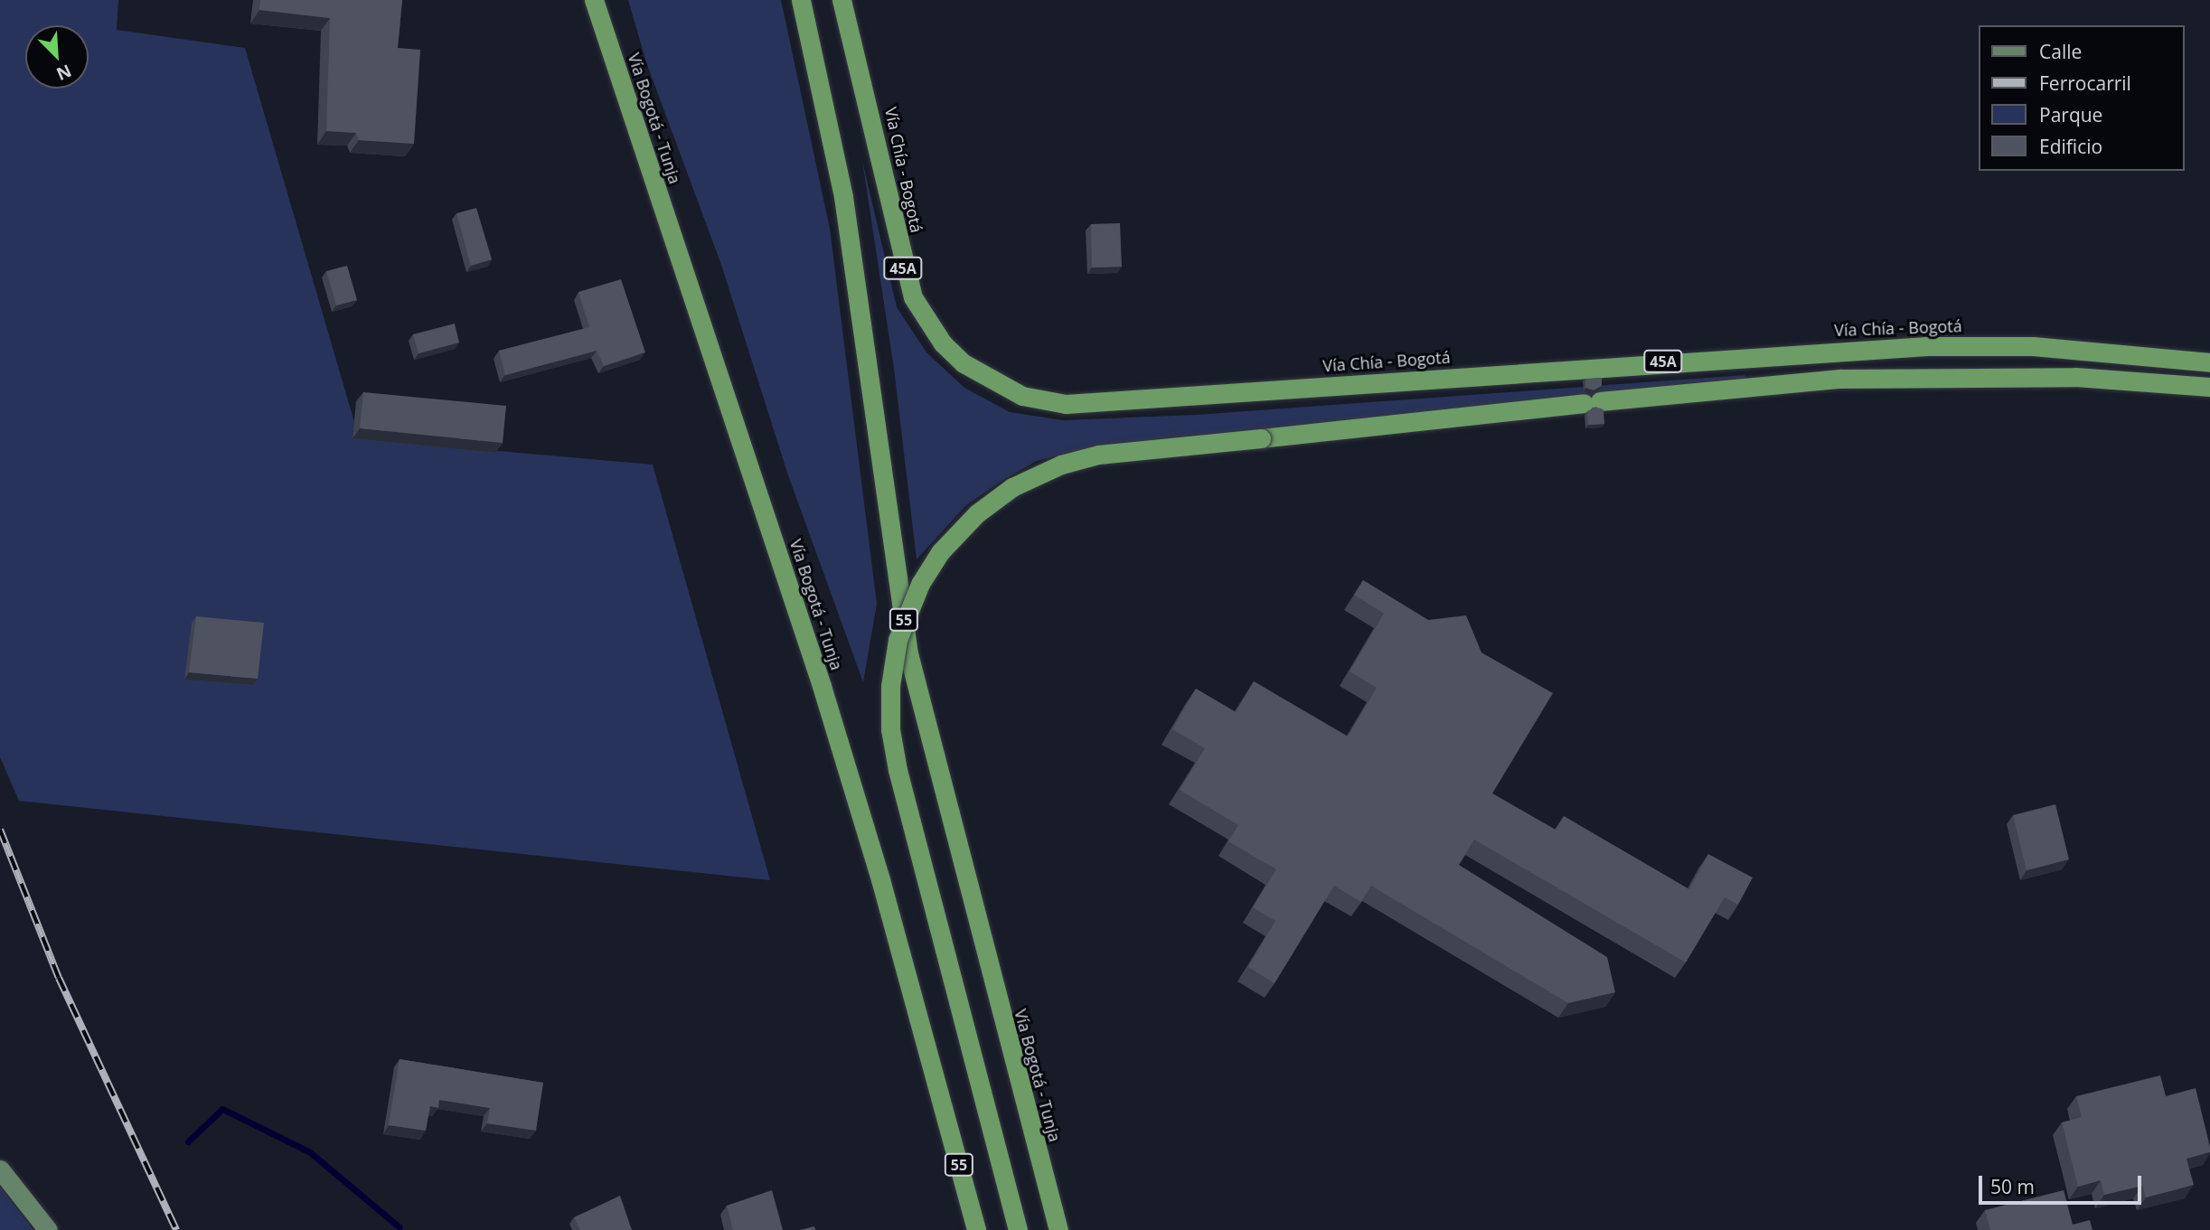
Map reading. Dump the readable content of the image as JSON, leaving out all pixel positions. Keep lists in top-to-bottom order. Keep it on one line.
{"streets":{"highway":["Vía Bogotá - Tunja","Vía Chía - Bogotá","45A","55"]},"legend":["Calle","Ferrocarril","Parque","Edificio"],"scale_bar":"50 m","north":"bottom right"}
